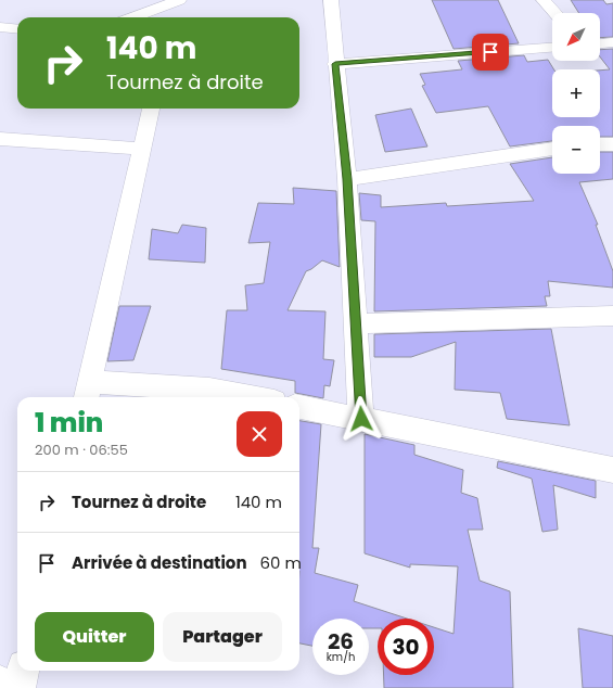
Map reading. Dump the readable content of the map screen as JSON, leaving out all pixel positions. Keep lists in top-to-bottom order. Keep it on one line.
{"north":"bottom left","page":{"map_buttons":["+","−"],"turn":["140 m","Tournez à droite"],"heading":["1 min","200 m · 06:55"],"list":[{"name":"Tournez à droite","value":"140 m"},{"name":"Arrivée à destination","value":"60 m"}],"buttons":["Quitter","Partager"],"speed":"26 km/h","limit":"30"}}
